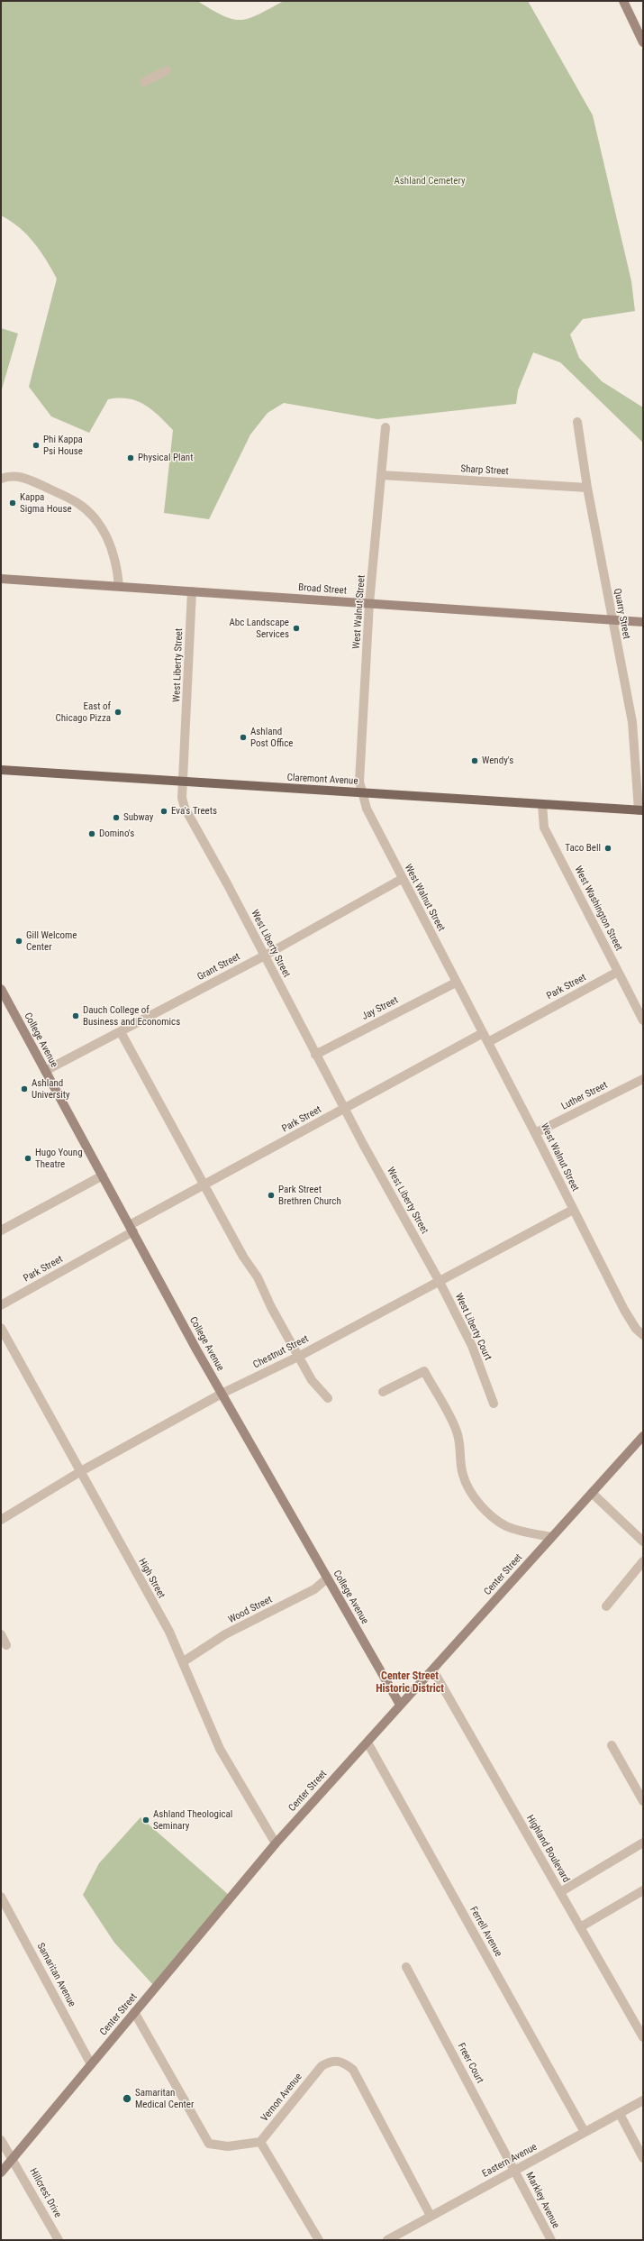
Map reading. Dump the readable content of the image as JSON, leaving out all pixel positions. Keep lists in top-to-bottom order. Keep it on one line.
{"streets":{"main road":["Claremont Avenue"],"street":["Sharp Street","Broad Street","West Walnut Street","Quarry Street","West Liberty Street","West Washington Street","Grant Street","Park Street","Jay Street","College Avenue","Luther Street","West Liberty Court","Chestnut Street","Center Street","High Street","Wood Street","Highland Boulevard","Ferrell Avenue","Samaritan Avenue","Freer Court","Vernon Avenue","Eastern Avenue","Hillcrest Drive","Markley Avenue"]},"crossings":[["Sharp Street","West Walnut Street"],["Sharp Street","Quarry Street"],["Broad Street","West Walnut Street"],["Broad Street","Quarry Street"],["Broad Street","West Liberty Street"],["West Walnut Street","Claremont Avenue"],["West Walnut Street","Grant Street"],["West Walnut Street","Park Street"],["West Walnut Street","Jay Street"],["West Walnut Street","Luther Street"],["West Walnut Street","Chestnut Street"],["Quarry Street","Claremont Avenue"],["West Liberty Street","Claremont Avenue"],["West Liberty Street","Grant Street"],["West Liberty Street","Park Street"],["West Liberty Street","Jay Street"],["West Liberty Street","West Liberty Court"],["West Liberty Street","Chestnut Street"],["Claremont Avenue","West Washington Street"],["West Washington Street","Park Street"],["Grant Street","College Avenue"],["Park Street","College Avenue"],["College Avenue","Chestnut Street"],["College Avenue","Center Street"],["College Avenue","Wood Street"],["West Liberty Court","Chestnut Street"],["Chestnut Street","High Street"],["Center Street","High Street"],["Center Street","Highland Boulevard"],["Center Street","Ferrell Avenue"],["Center Street","Samaritan Avenue"],["Center Street","Hillcrest Drive"],["High Street","Wood Street"],["Ferrell Avenue","Eastern Avenue"],["Freer Court","Eastern Avenue"],["Freer Court","Markley Avenue"],["Vernon Avenue","Eastern Avenue"],["Eastern Avenue","Markley Avenue"]],"districts":["Center Street Historic District"],"parks":["Ashland Cemetery"],"places":["Phi Kappa Psi House","Physical Plant","Kappa Sigma House","Abc Landscape Services","East of Chicago Pizza","Ashland Post Office","Wendy's","Eva's Treets","Subway","Domino's","Taco Bell","Gill Welcome Center","Dauch College of Business and Economics","Ashland University","Hugo Young Theatre","Park Street Brethren Church","Ashland Theological Seminary","Samaritan Medical Center"]}
